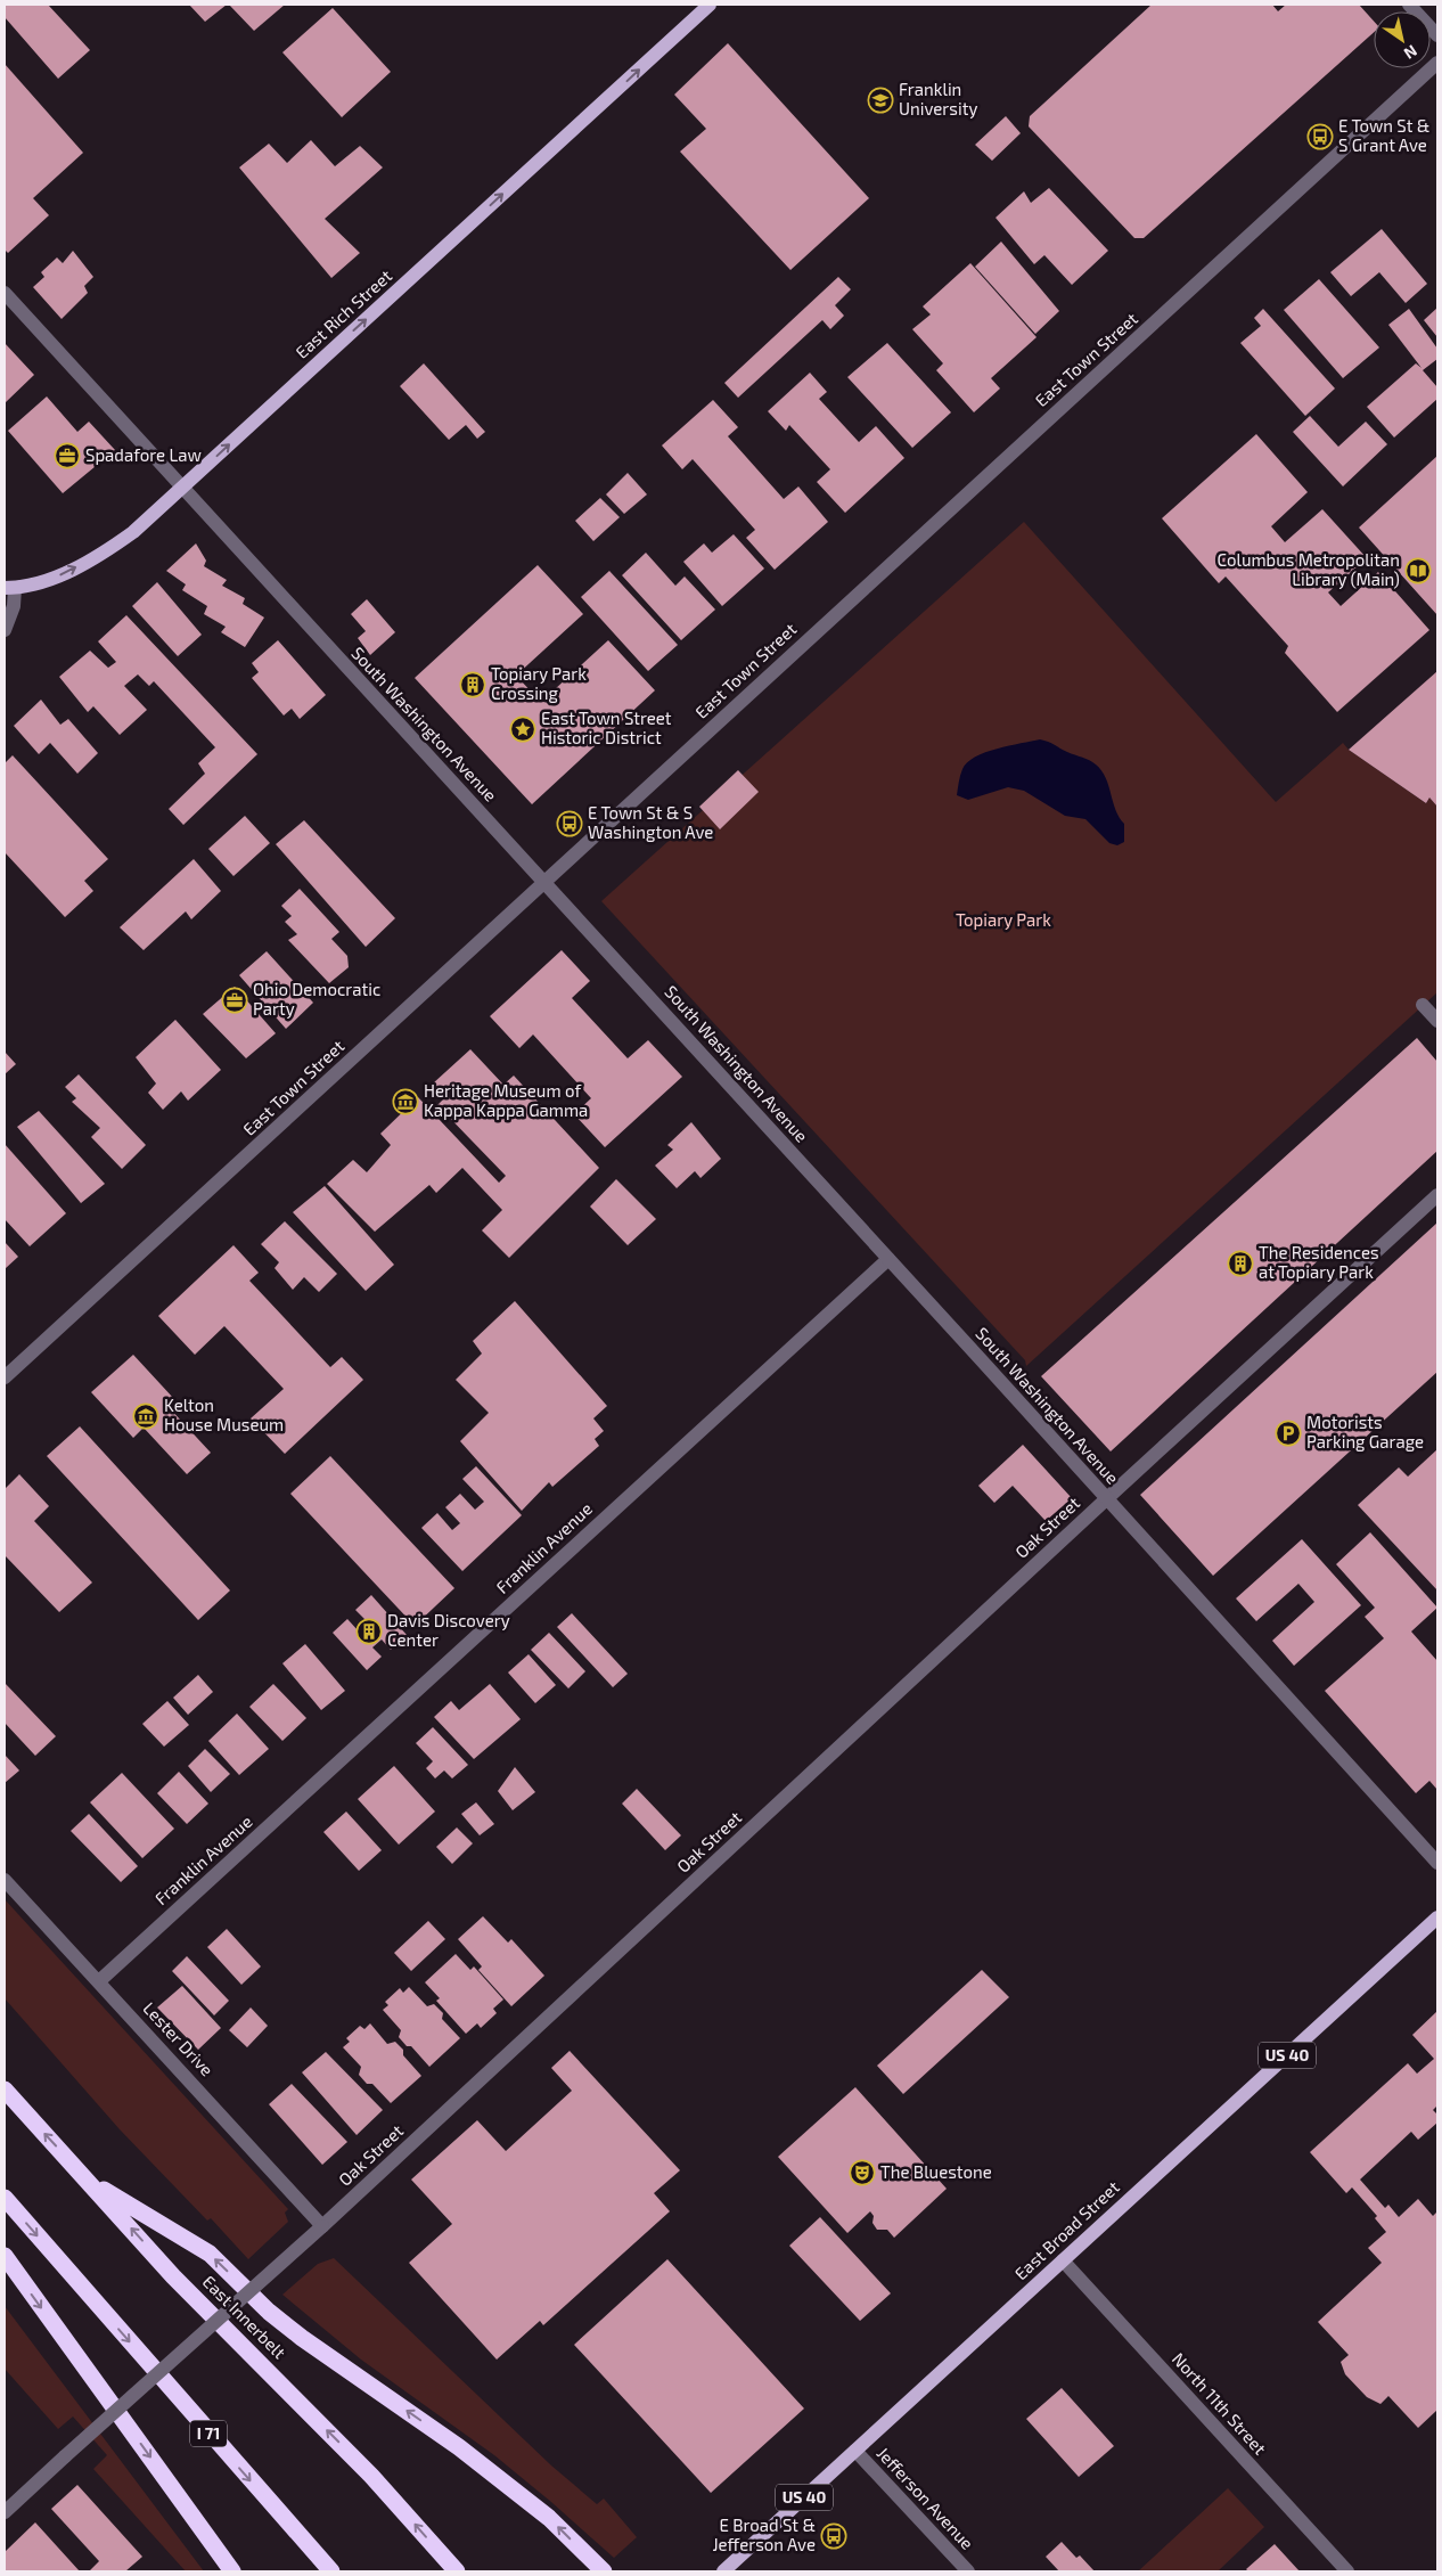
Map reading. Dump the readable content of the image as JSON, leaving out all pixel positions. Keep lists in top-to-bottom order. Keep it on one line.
{"streets":{"highway":["East Innerbelt","I 71"],"main road":["East Rich Street","US 40","East Broad Street"],"street":["East Town Street","South Washington Avenue","Oak Street","Franklin Avenue","Lester Drive","North 11th Street","Jefferson Avenue"]},"crossings":[["East Rich Street","South Washington Avenue"],["East Town Street","South Washington Avenue"],["South Washington Avenue","Oak Street"],["South Washington Avenue","Franklin Avenue"],["Oak Street","Lester Drive"],["Franklin Avenue","Lester Drive"],["East Broad Street","North 11th Street"],["East Broad Street","Jefferson Avenue"]],"one_way":["East Rich Street"],"parks":["Topiary Park"],"places":{"school or university":["Franklin University"],"bus stop":["E Town St & S Grant Ave","E Town St & S Washington Ave","E Broad St & Jefferson Ave"],"office":["Spadafore Law","Ohio Democratic Party"],"library":["Columbus Metropolitan Library (Main)"],"building":["Topiary Park Crossing","The Residences at Topiary Park","Davis Discovery Center"],"place":["East Town Street Historic District"],"museum":["Heritage Museum of Kappa Kappa Gamma","Kelton House Museum"],"parking":["Motorists Parking Garage"],"theatre":["The Bluestone"]},"north":"bottom right"}
